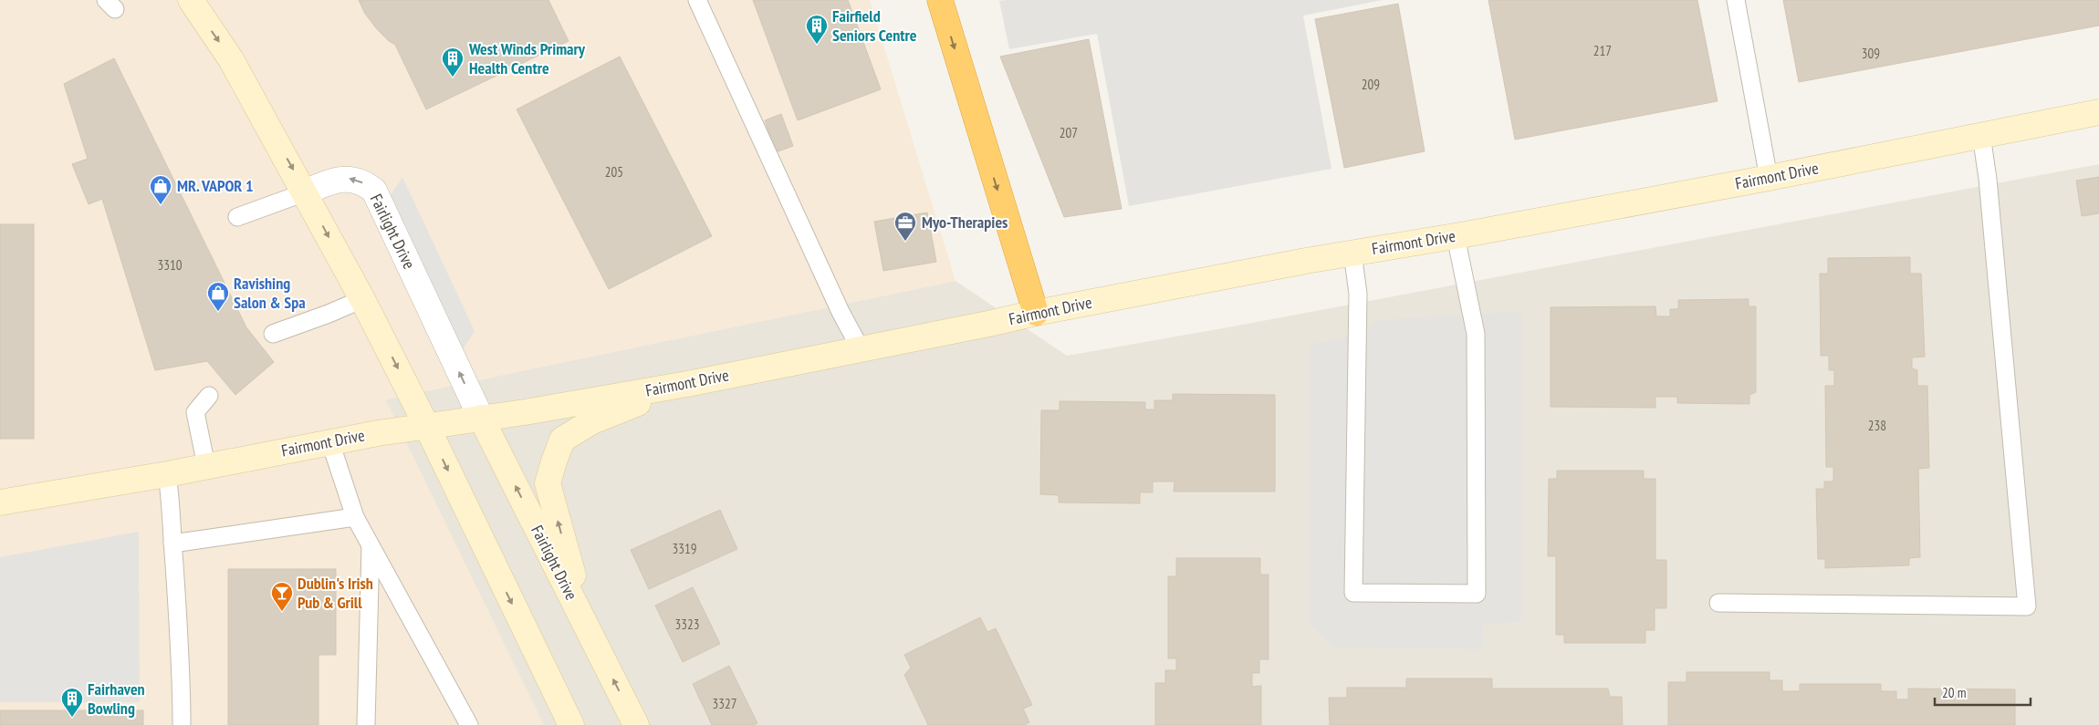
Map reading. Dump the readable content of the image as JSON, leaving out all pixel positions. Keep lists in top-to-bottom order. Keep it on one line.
{"streets":{"street":["Fairmont Drive","Fairlight Drive"]},"crossings":[["Fairmont Drive","Fairlight Drive"]],"places":{"building":["Fairfield Seniors Centre","West Winds Primary Health Centre","Fairhaven Bowling"],"shop":["MR. VAPOR 1","Ravishing Salon & Spa"],"office":["Myo-Therapies"],"bar":["Dublin's Irish Pub & Grill"]},"house_numbers":["217","309","209","207","205","3310","238","3319","3323","3327"],"scale_bar":"20 m"}
